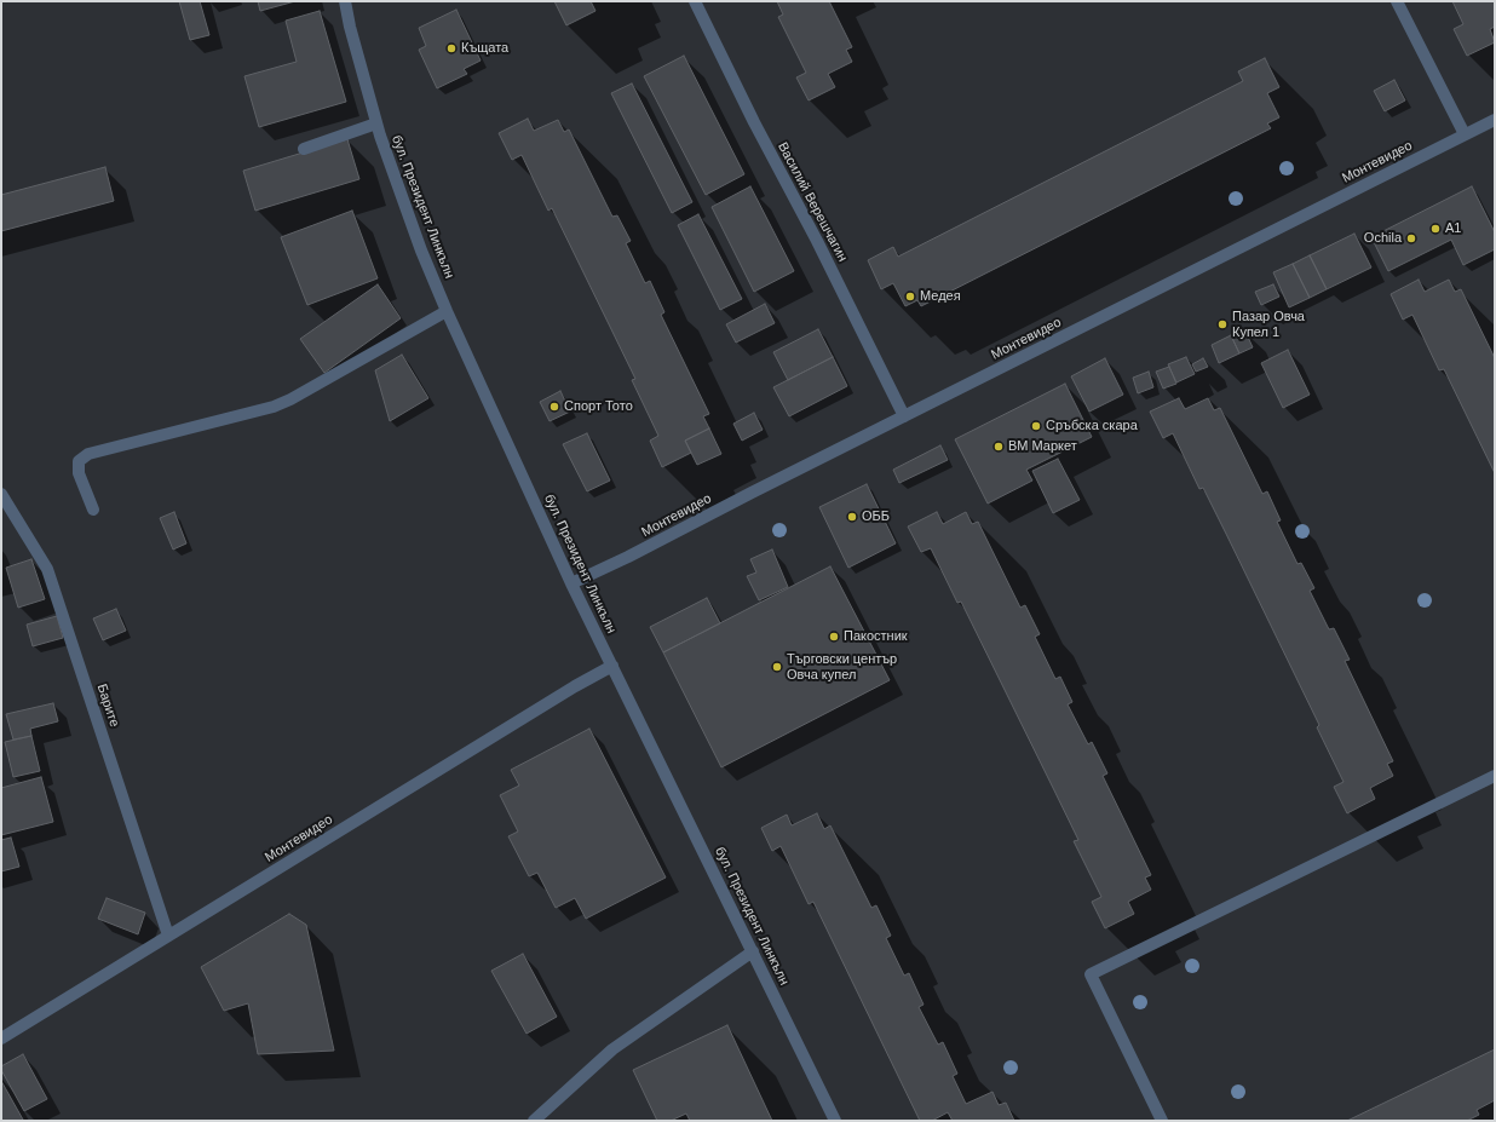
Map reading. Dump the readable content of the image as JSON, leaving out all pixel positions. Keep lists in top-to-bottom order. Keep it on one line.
{"streets":{"street":["Монтевидео","Василий Верешчагин","бул. Президент Линкълн","Барите"]},"crossings":[["Монтевидео","Василий Верешчагин"],["Монтевидео","бул. Президент Линкълн"],["Монтевидео","Барите"]],"places":["Къщата","A1","Ochila","Медея","Пазар Овча Купел 1","Спорт Тото","Сръбска скара","ВМ Маркет","ОББ","Пакостник","Търговски център Овча купел"]}
